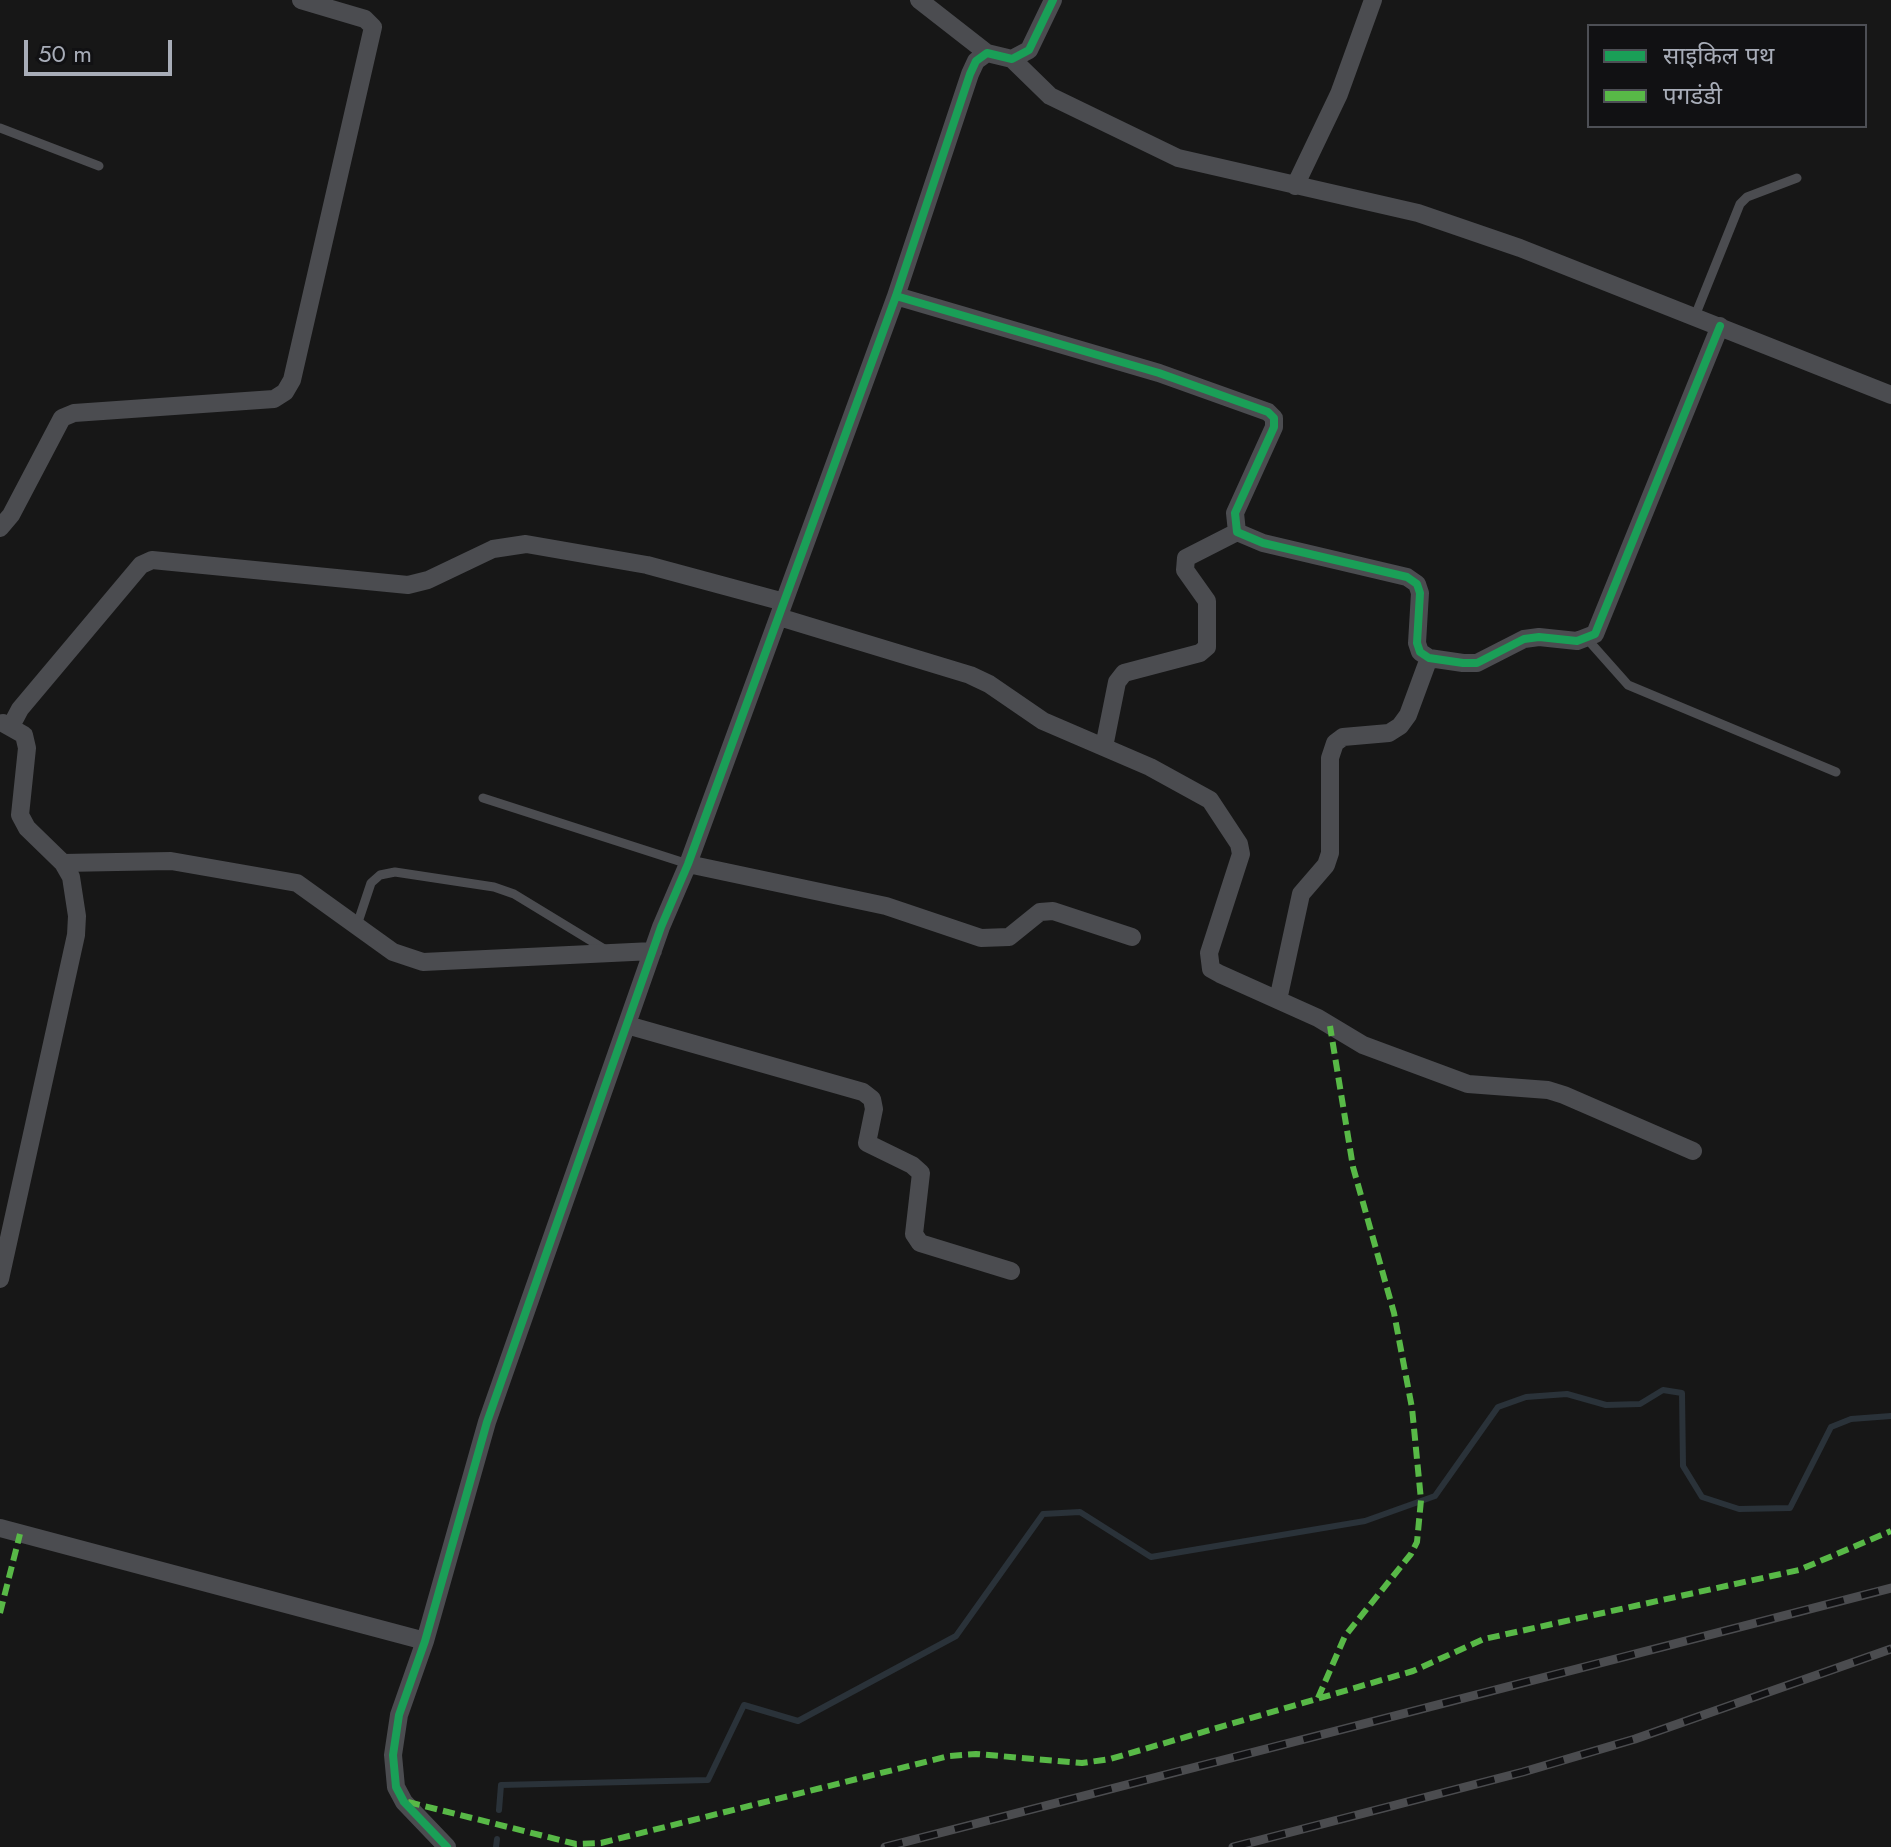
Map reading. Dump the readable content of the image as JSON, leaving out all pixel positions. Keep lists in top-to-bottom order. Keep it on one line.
{"legend":["साइकिल पथ","पगडंडी"],"scale_bar":"50 m"}
